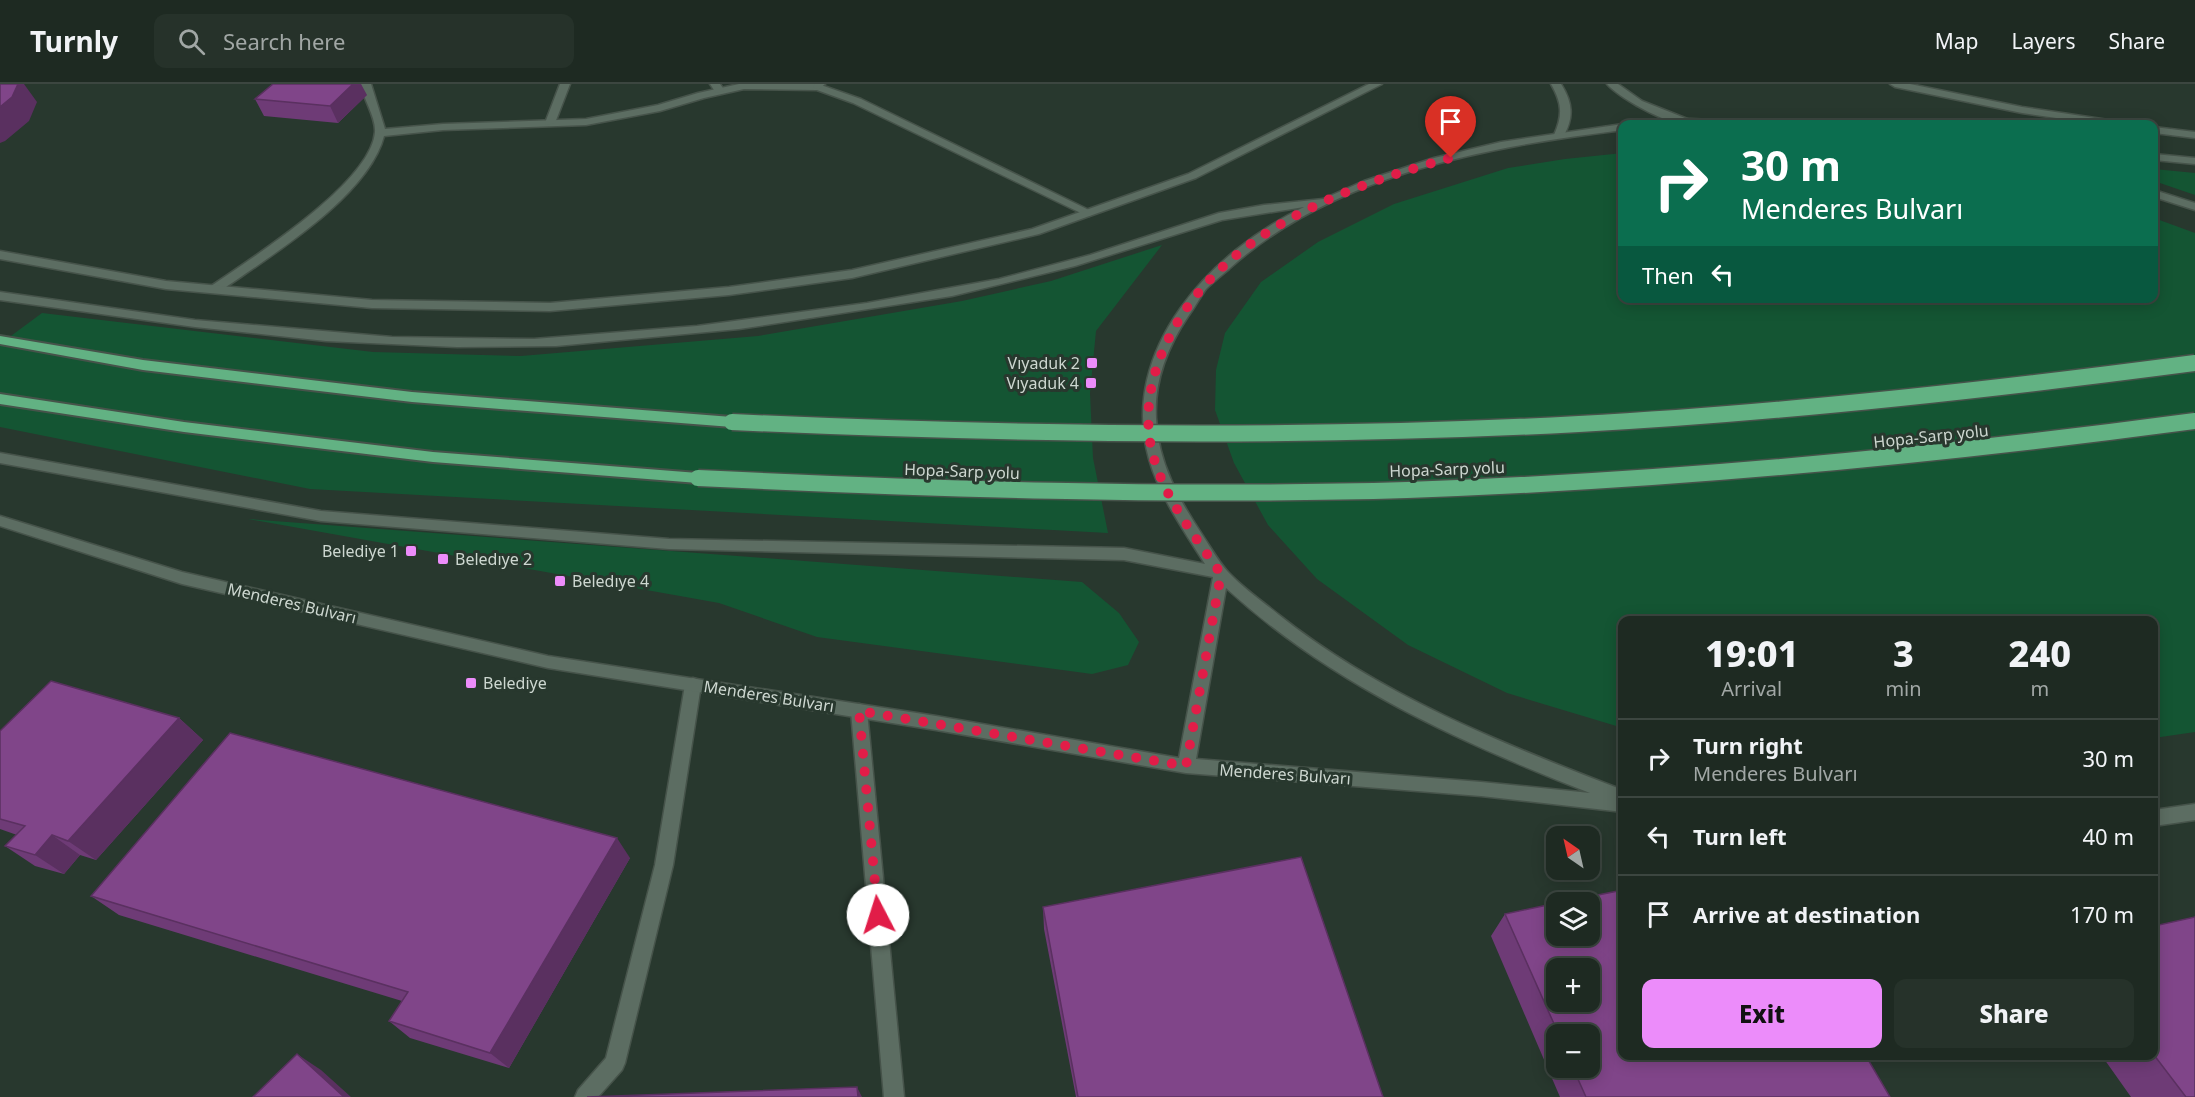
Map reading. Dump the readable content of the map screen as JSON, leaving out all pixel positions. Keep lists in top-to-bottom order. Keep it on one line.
{"streets":{"highway":["Hopa-Sarp yolu"],"main road":["Menderes Bulvarı"]},"places":{"transit":["Vıyaduk 2","Vıyaduk 4","Belediye 1","Beledıye 2","Beledıye 4","Belediye"]},"north":"top left","page":{"header":"Turnly","search":"Search here","nav":["Map","Layers","Share"],"turn":["30 m","Menderes Bulvarı"],"then":"Then","eta":["19:01","Arrival","3","min","240","m"],"list":[{"name":"Turn right","note":"Menderes Bulvarı","value":"30 m"},{"name":"Turn left","value":"40 m"},{"name":"Arrive at destination","value":"170 m"}],"map_buttons":["+","−"],"buttons":["Exit","Share"]}}
